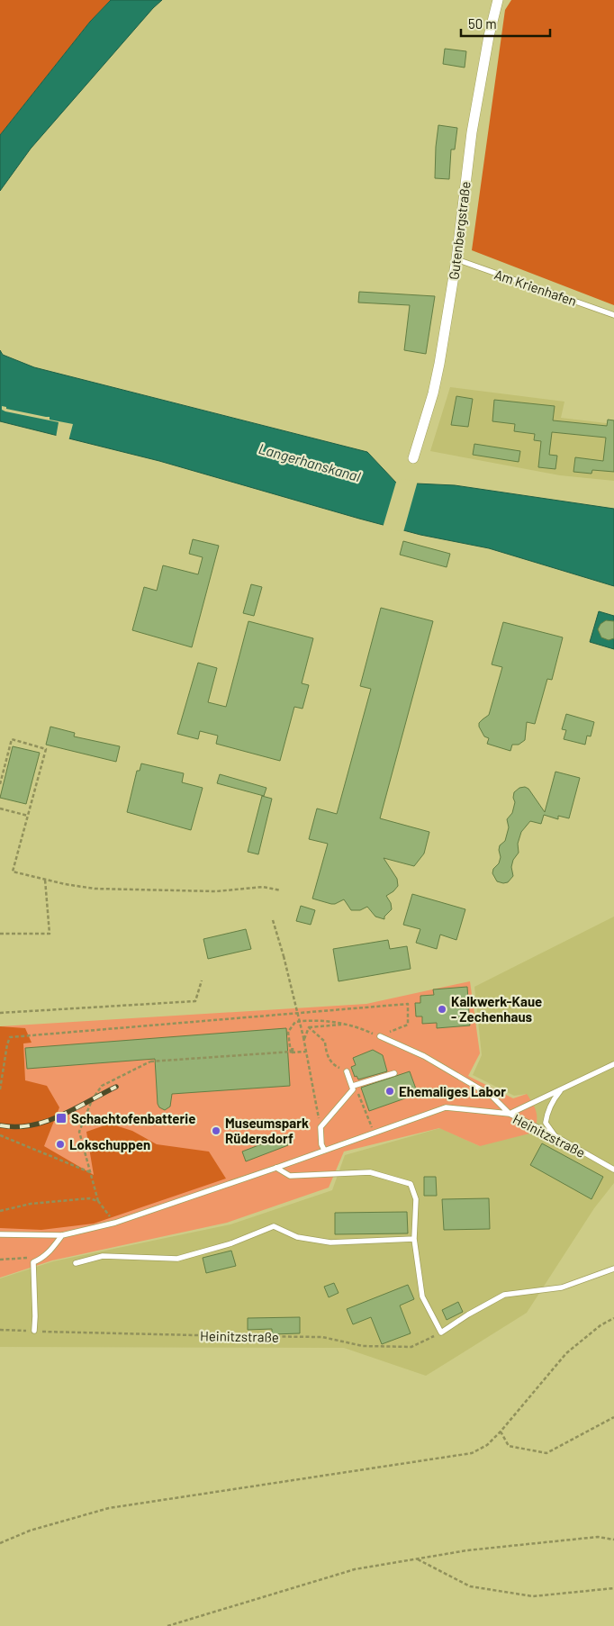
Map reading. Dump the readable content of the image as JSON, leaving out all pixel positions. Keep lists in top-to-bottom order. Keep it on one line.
{"streets":{"street":["Gutenbergstraße"],"lane":["Am Krienhafen","Heinitzstraße"]},"crossings":[["Gutenbergstraße","Am Krienhafen"]],"water":["Langerhanskanal"],"places":{"other":["Kalkwerk-Kaue - Zechenhaus","Ehemaliges Labor","Museumspark Rüdersdorf","Lokschuppen"],"transit":["Schachtofenbatterie"]},"scale_bar":"50 m"}
